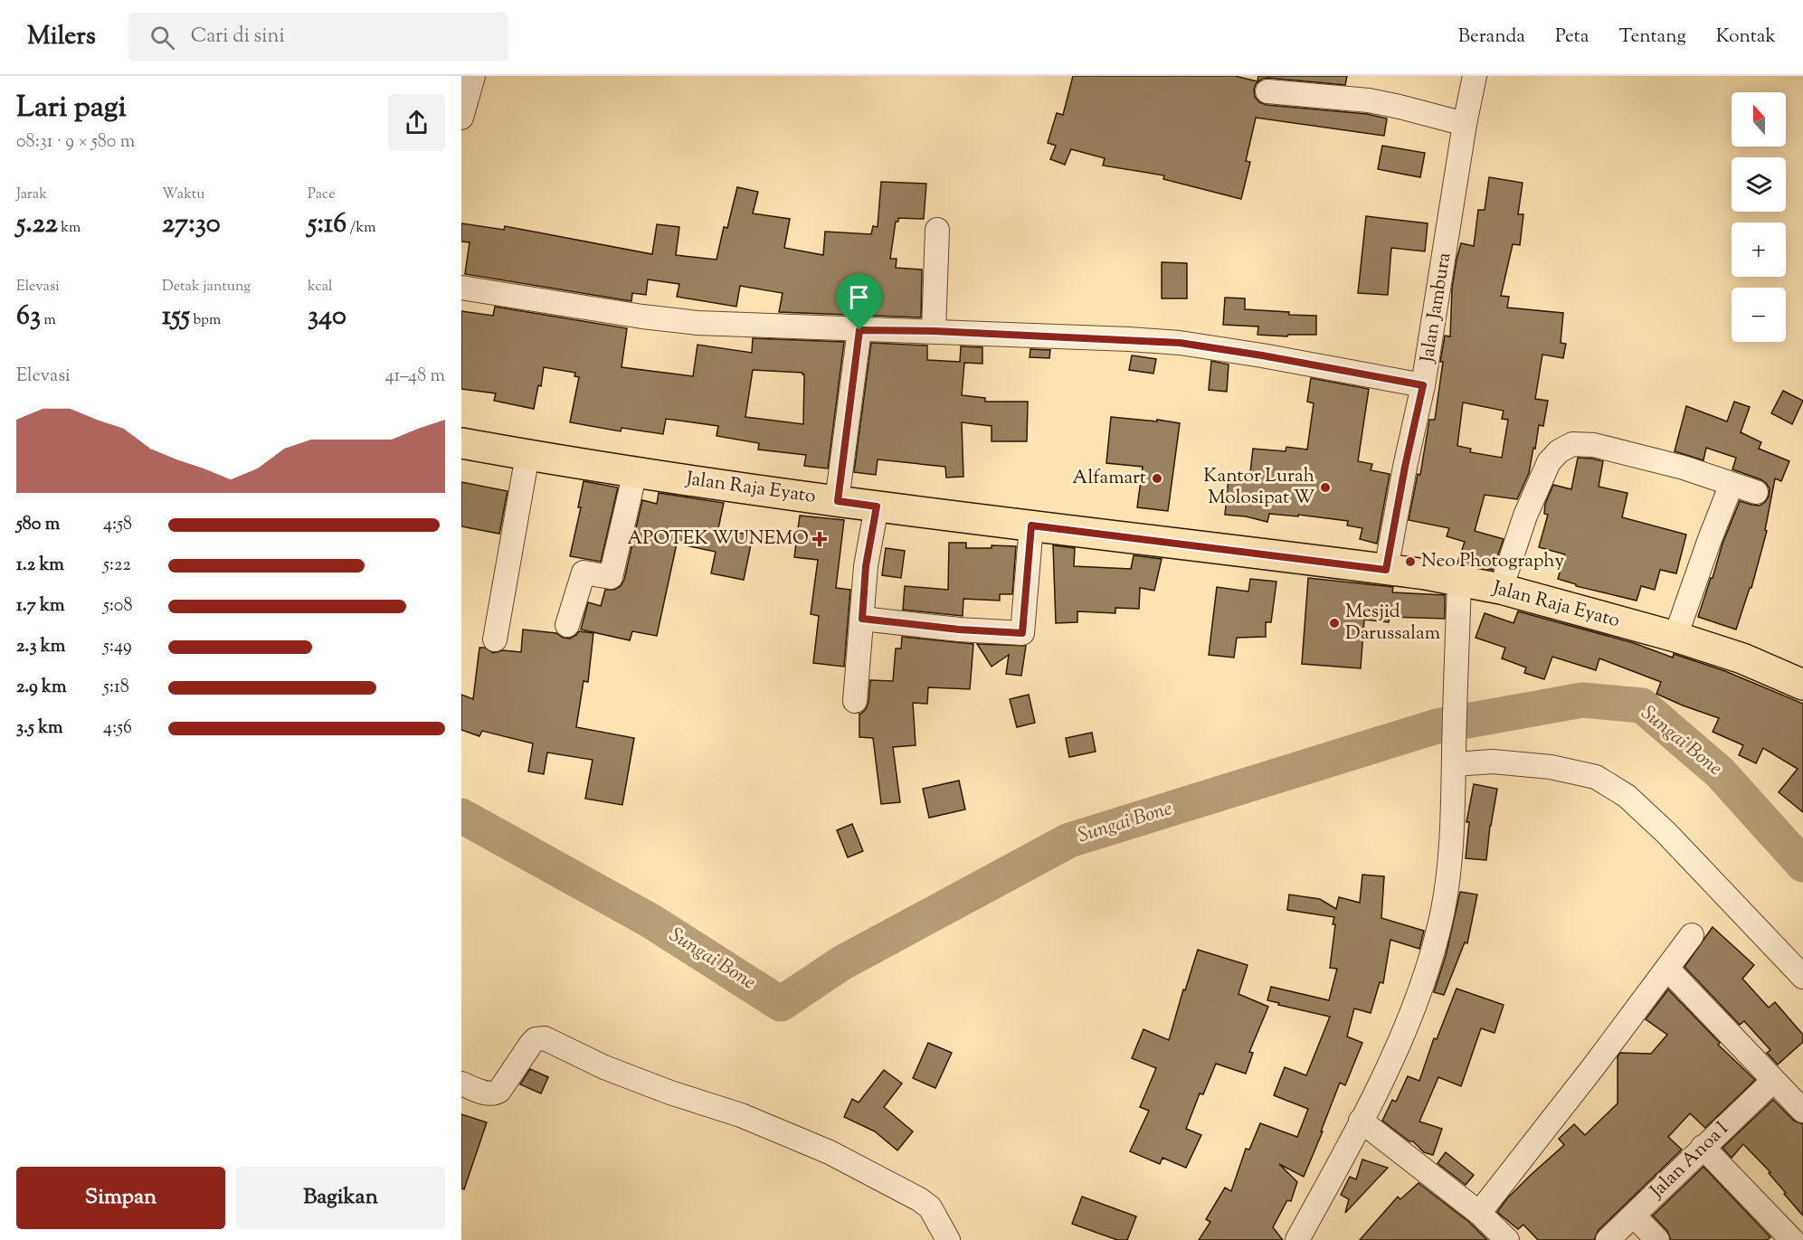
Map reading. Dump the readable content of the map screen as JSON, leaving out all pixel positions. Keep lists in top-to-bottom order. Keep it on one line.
{"streets":{"main road":["Jalan Raja Eyato"],"street":["Jalan Jambura","Jalan Anoa I"]},"crossings":[["Jalan Jambura","Jalan Raja Eyato"]],"water":["Sungai Bone"],"places":{"other":["Alfamart","Kantor Lurah Molosipat W","Neo Photography","Mesjid Darussalam"],"health":["APOTEK WUNEMO"]},"north":"top","page":{"header":"Milers","search":"Cari di sini","nav":["Beranda","Peta","Tentang","Kontak"],"heading":["Lari pagi","08:31 · 9 × 580 m"],"map_buttons":["+","−"],"stats":[["Jarak","5.22 km"],["Waktu","27:30"],["Pace","5:16 /km"],["Elevasi","63 m"],["Detak jantung","155 bpm"],["kcal","340"]],"chart":["Elevasi","41–48 m"],"list":[{"name":"580 m","note":"4:58"},{"name":"1.2 km","note":"5:22"},{"name":"1.7 km","note":"5:08"},{"name":"2.3 km","note":"5:49"},{"name":"2.9 km","note":"5:18"},{"name":"3.5 km","note":"4:56"}],"buttons":["Simpan","Bagikan"]}}
